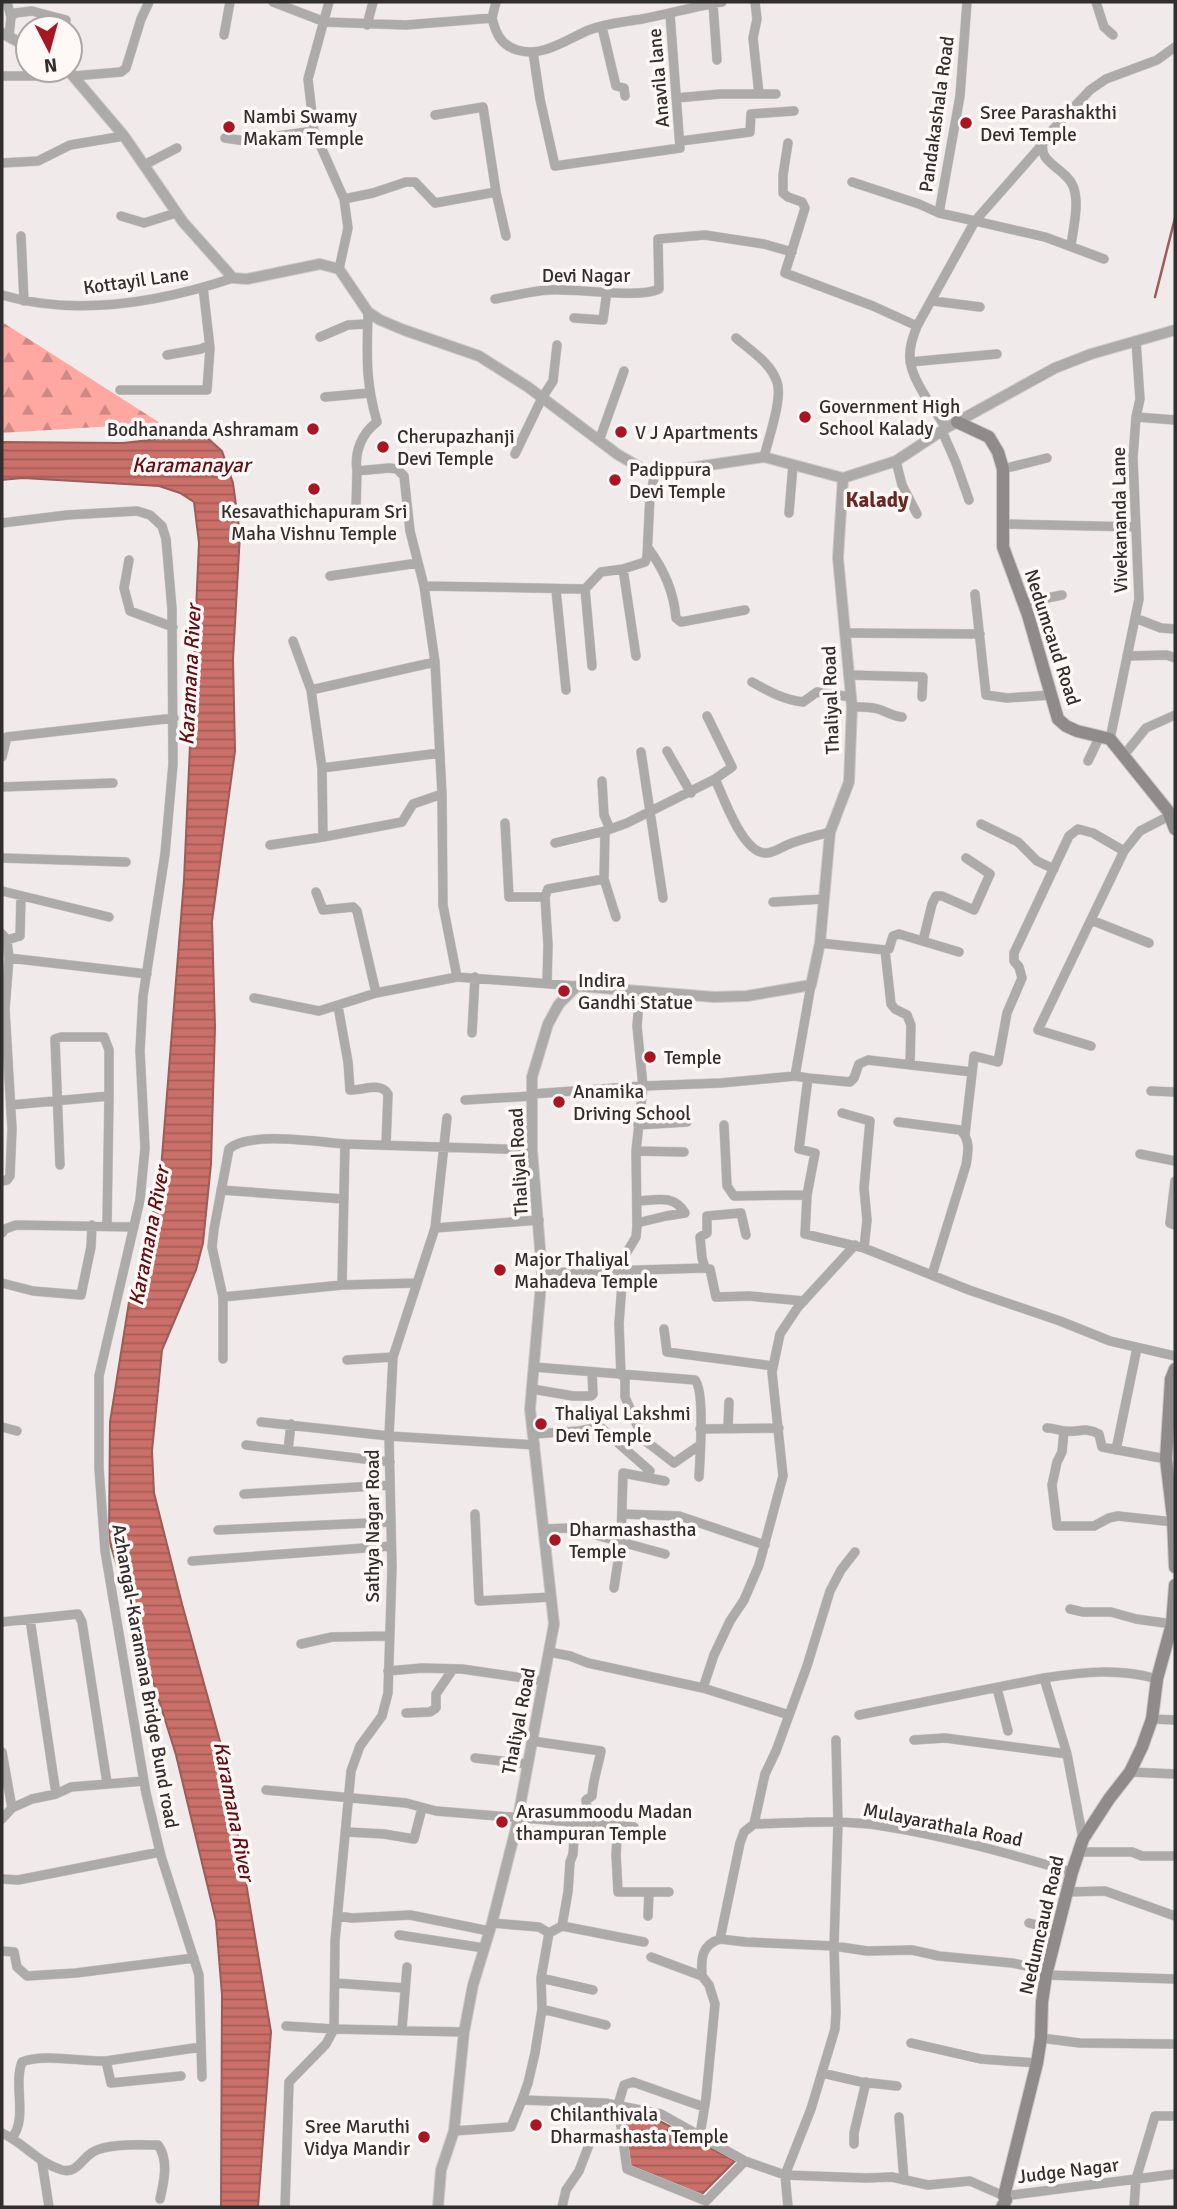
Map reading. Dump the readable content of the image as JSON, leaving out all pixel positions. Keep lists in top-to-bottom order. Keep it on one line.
{"streets":{"main road":["Nedumcaud Road"],"street":["Anavila lane","Pandakashala Road","Devi Nagar","Kottayil Lane","Vivekananda Lane","Thaliyal Road","Sathya Nagar Road","Azhangal-Karamana Bridge Bund road","Mulayarathala Road","Judge Nagar"]},"crossings":[["Vivekananda Lane","Nedumcaud Road"],["Nedumcaud Road","Mulayarathala Road"],["Nedumcaud Road","Judge Nagar"],["Thaliyal Road","Sathya Nagar Road"]],"districts":["Kalady"],"water":["Karamanayar","Karamana River"],"places":["Sree Parashakthi Devi Temple","Nambi Swamy Makam Temple","Government High School Kalady","Bodhananda Ashramam","V J Apartments","Cherupazhanji Devi Temple","Padippura Devi Temple","Kesavathichapuram Sri Maha Vishnu Temple","Indira Gandhi Statue","Temple","Anamika Driving School","Major Thaliyal Mahadeva Temple","Thaliyal Lakshmi Devi Temple","Dharmashastha Temple","Arasummoodu Madan thampuran Temple","Chilanthivala Dharmashasta Temple","Sree Maruthi Vidya Mandir"],"north":"bottom"}
